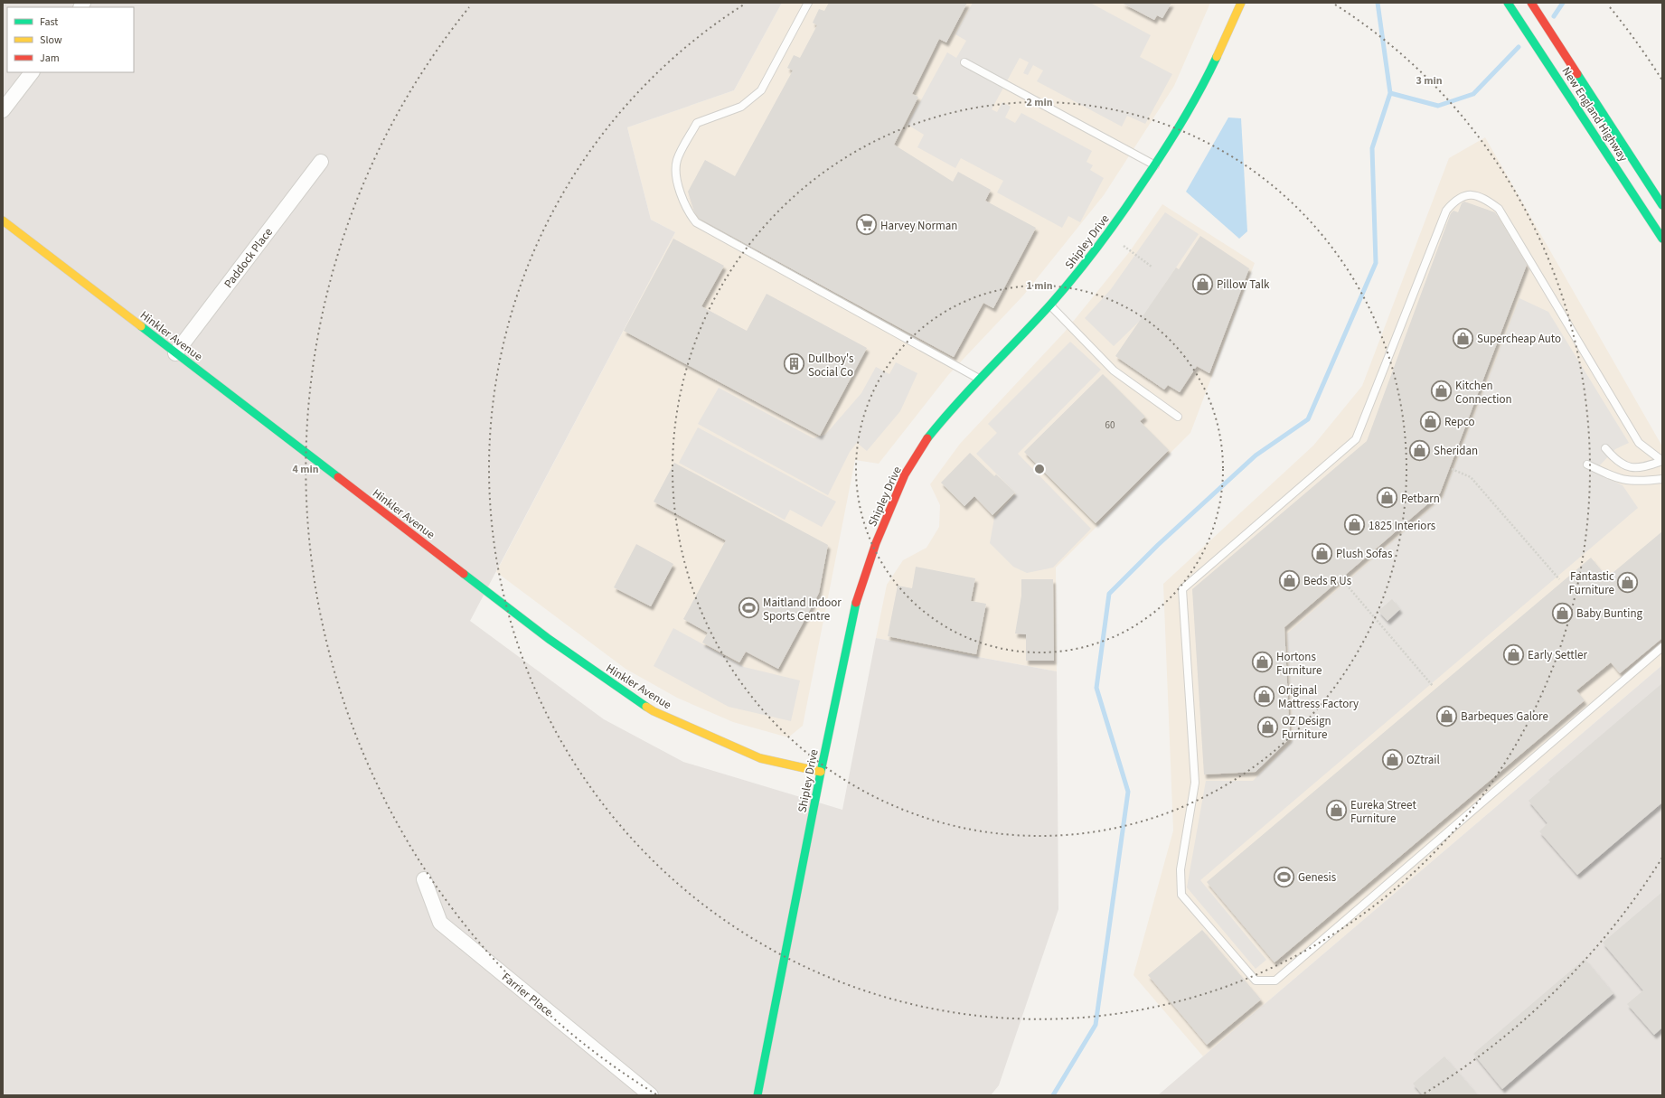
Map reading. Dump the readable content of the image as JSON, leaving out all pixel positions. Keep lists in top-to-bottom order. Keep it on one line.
{"streets":{"main road":["New England Highway","Shipley Drive","Hinkler Avenue"],"street":["Paddock Place","Farrier Place"]},"crossings":[["Shipley Drive","Hinkler Avenue"],["Paddock Place","Hinkler Avenue"]],"places":{"supermarket":["Harvey Norman"],"shop":["Pillow Talk","Supercheap Auto","Kitchen Connection","Repco","Sheridan","Petbarn","1825 Interiors","Plush Sofas","Beds R Us","Fantastic Furniture","Baby Bunting","Early Settler","Hortons Furniture","Original Mattress Factory","Barbeques Galore","OZ Design Furniture","OZtrail","Eureka Street Furniture"],"building":["Dullboy's Social Co"],"sports":["Maitland Indoor Sports Centre","Genesis"]},"house_numbers":["60"],"legend":["Fast","Slow","Jam"],"rings":["3 min","2 min","1 min","4 min"]}
